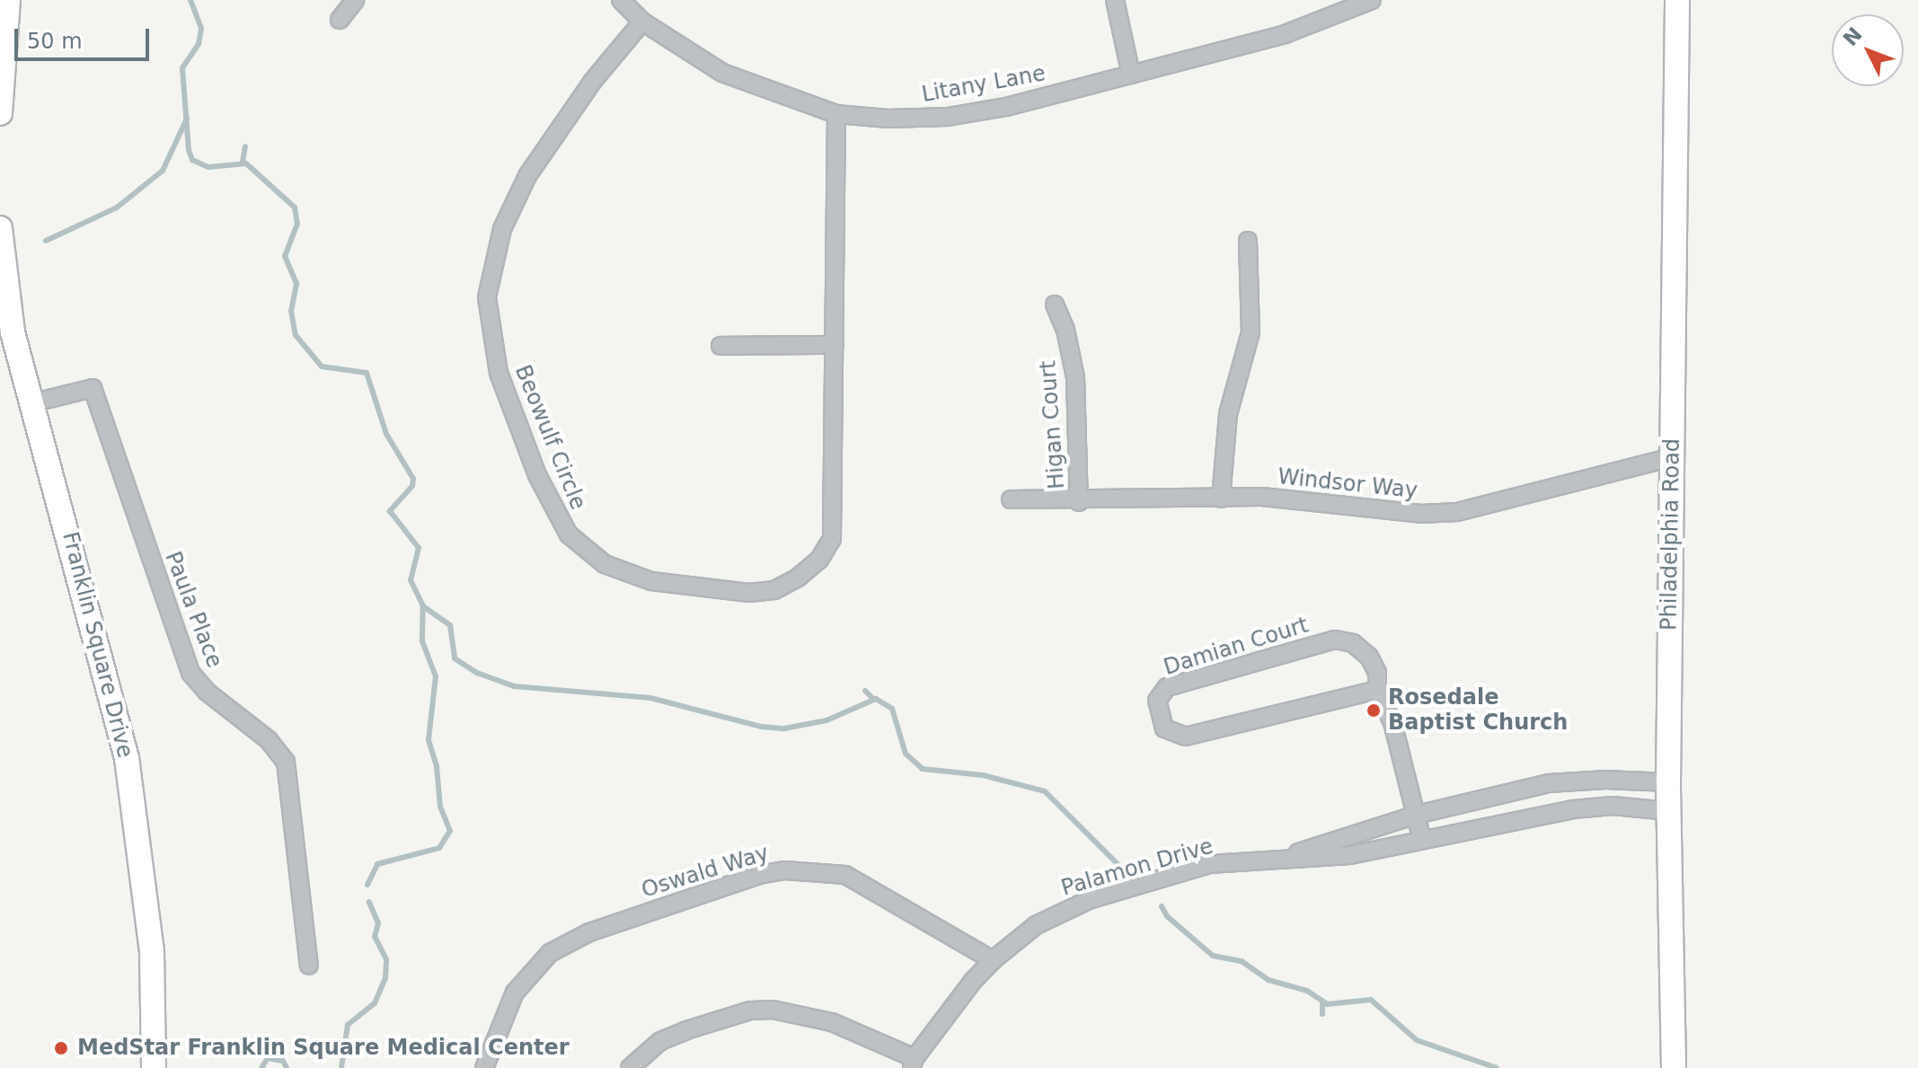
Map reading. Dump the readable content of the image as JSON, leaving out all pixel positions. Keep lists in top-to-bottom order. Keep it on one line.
{"streets":{"main road":["Philadelphia Road","Franklin Square Drive"],"street":["Litany Lane","Higan Court","Beowulf Circle","Windsor Way","Paula Place","Damian Court","Palamon Drive","Oswald Way"]},"crossings":[["Litany Lane","Beowulf Circle"],["Higan Court","Windsor Way"],["Windsor Way","Philadelphia Road"],["Philadelphia Road","Palamon Drive"],["Paula Place","Franklin Square Drive"],["Damian Court","Palamon Drive"],["Palamon Drive","Oswald Way"]],"places":["Rosedale Baptist Church","MedStar Franklin Square Medical Center"],"scale_bar":"50 m","north":"top left"}
